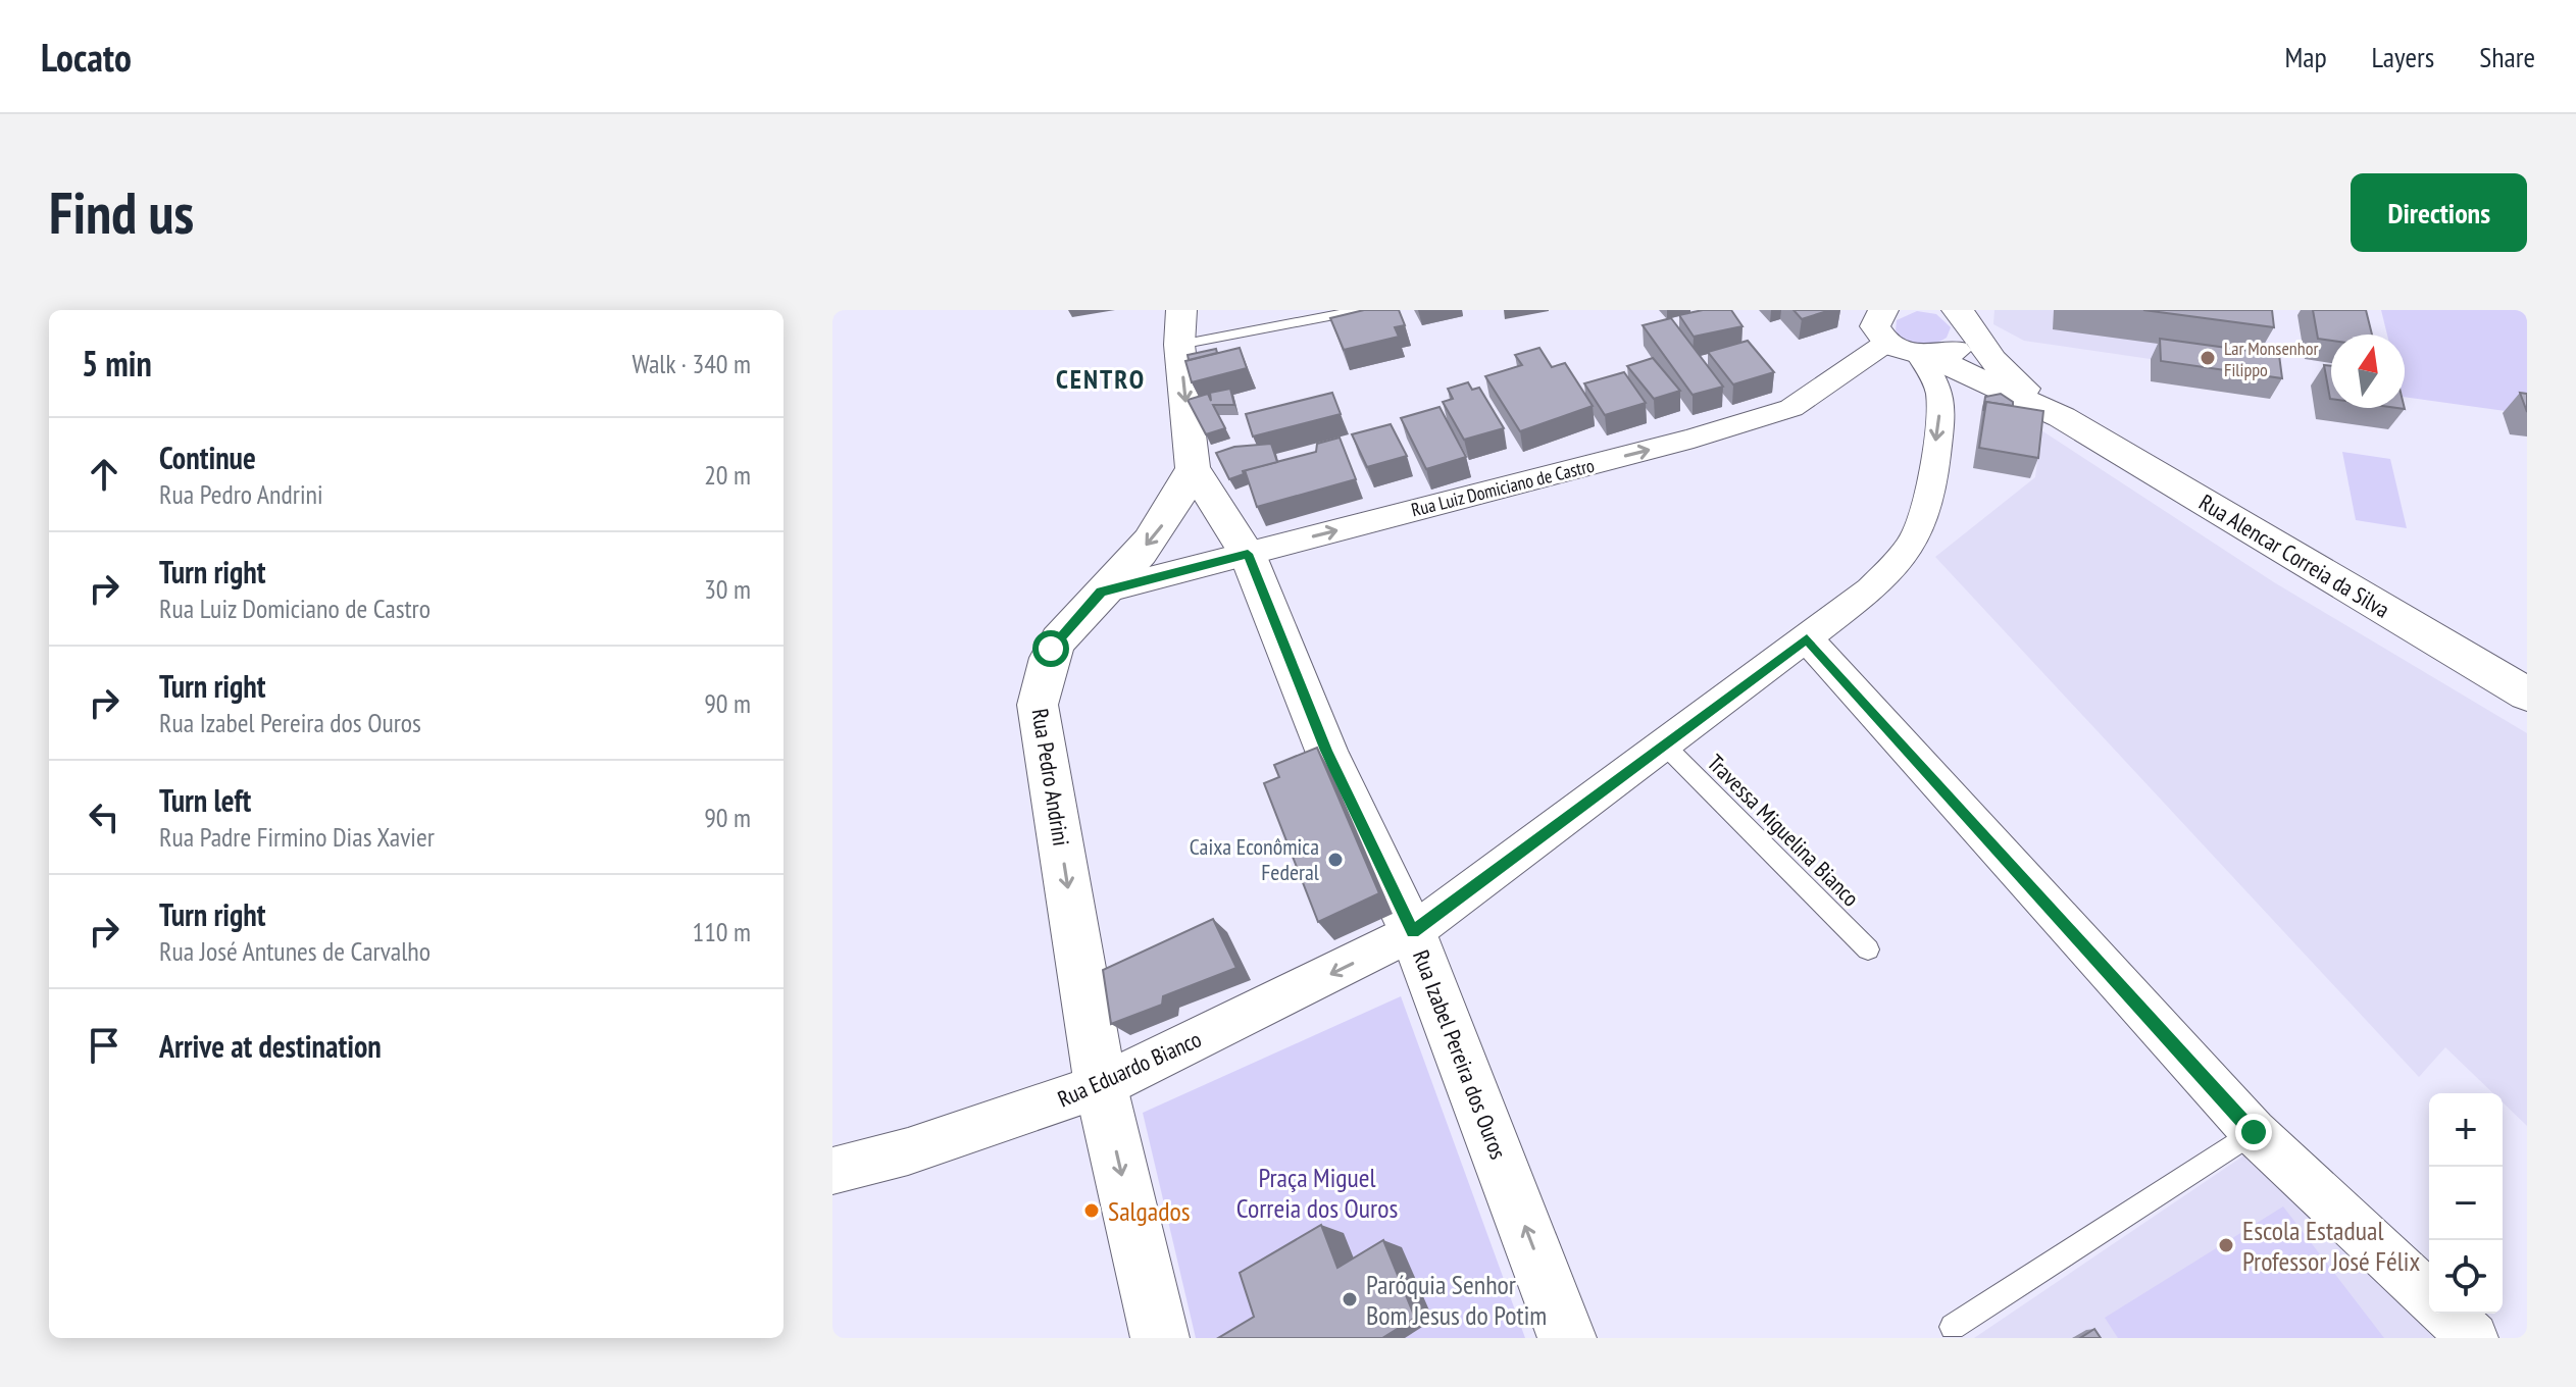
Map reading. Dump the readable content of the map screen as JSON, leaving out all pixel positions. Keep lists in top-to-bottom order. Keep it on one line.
{"streets":{"street":["Rua Luiz Domiciano de Castro","Rua Alencar Correia da Silva","Rua Pedro Andrini","Rua Izabel Pereira dos Ouros","Rua Eduardo Bianco"],"lane":["Travessa Miguelina Bianco"]},"crossings":[["Rua Luiz Domiciano de Castro","Rua Alencar Correia da Silva"],["Rua Luiz Domiciano de Castro","Rua Pedro Andrini"],["Rua Luiz Domiciano de Castro","Rua Izabel Pereira dos Ouros"],["Rua Alencar Correia da Silva","Rua Eduardo Bianco"],["Rua Pedro Andrini","Rua Izabel Pereira dos Ouros"],["Rua Pedro Andrini","Rua Eduardo Bianco"],["Travessa Miguelina Bianco","Rua Eduardo Bianco"],["Rua Izabel Pereira dos Ouros","Rua Eduardo Bianco"]],"one_way":["Rua Luiz Domiciano de Castro","Rua Pedro Andrini","Rua Eduardo Bianco"],"districts":["CENTRO"],"parks":["Praça Miguel Correia dos Ouros"],"places":["Lar Monsenhor Filippo","Caixa Econômica Federal","Salgados","Escola Estadual Professor José Félix","Paróquia Senhor Bom Jesus do Potim"],"north":"top","page":{"header":"Locato","nav":["Map","Layers","Share"],"buttons":"Directions","title":"Find us","heading":["5 min","Walk · 340 m"],"list":[["Continue","Rua Pedro Andrini","20 m"],["Turn right","Rua Luiz Domiciano de Castro","30 m"],["Turn right","Rua Izabel Pereira dos Ouros","90 m"],["Turn left","Rua Padre Firmino Dias Xavier","90 m"],["Turn right","Rua José Antunes de Carvalho","110 m"],"Arrive at destination"],"map_buttons":["+","−"]}}
